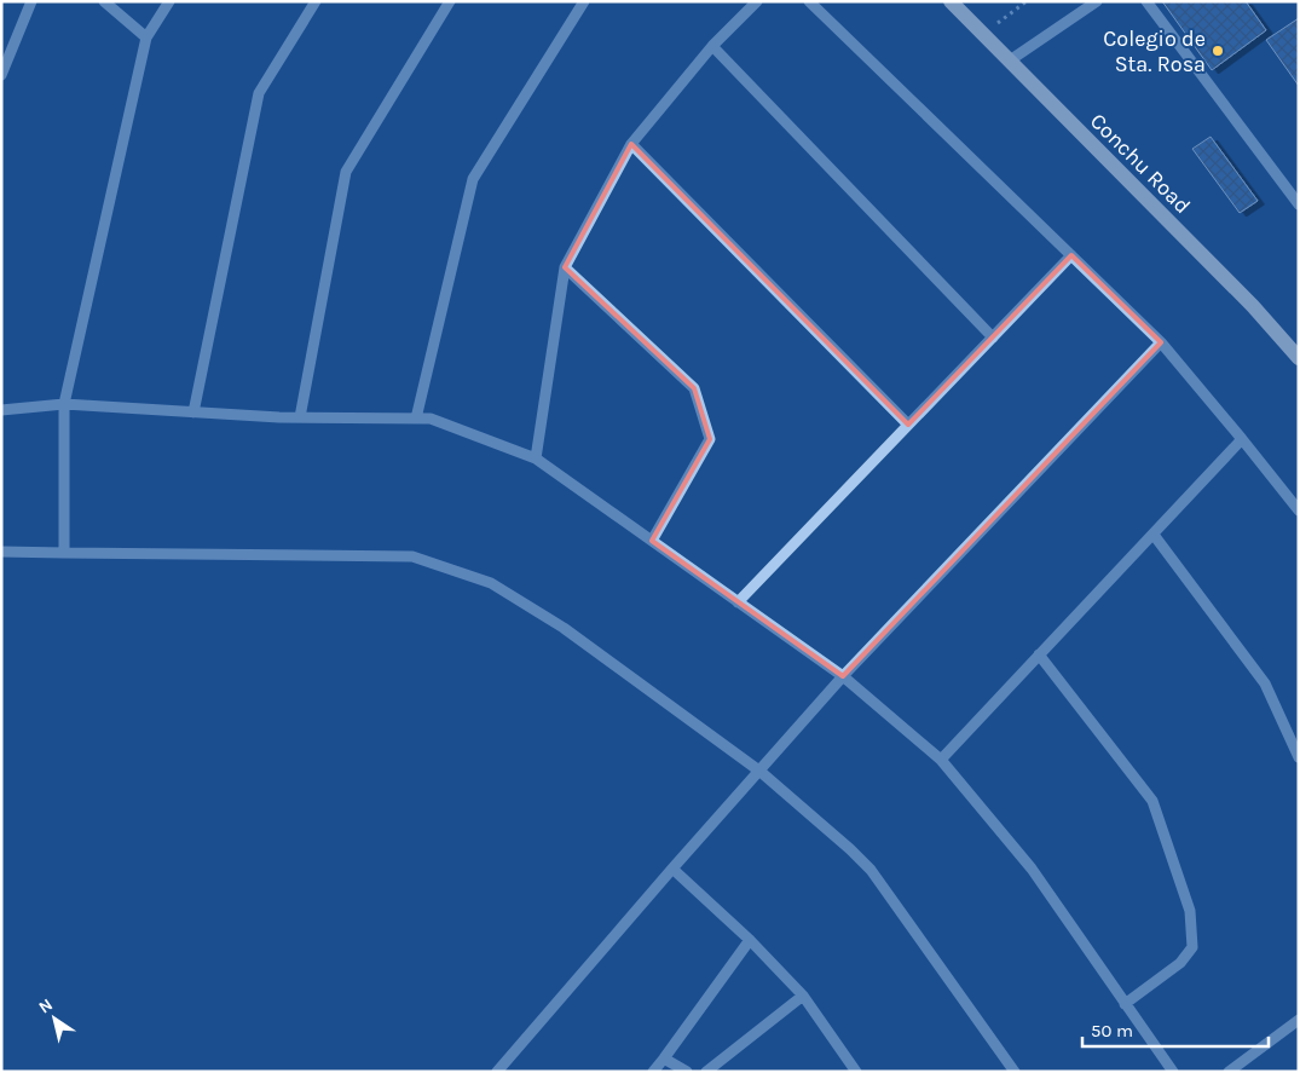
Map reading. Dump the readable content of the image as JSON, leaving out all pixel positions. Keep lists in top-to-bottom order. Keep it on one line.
{"streets":{"main road":["Conchu Road"]},"places":["Colegio de Sta. Rosa"],"scale_bar":"50 m","north":"top left"}
